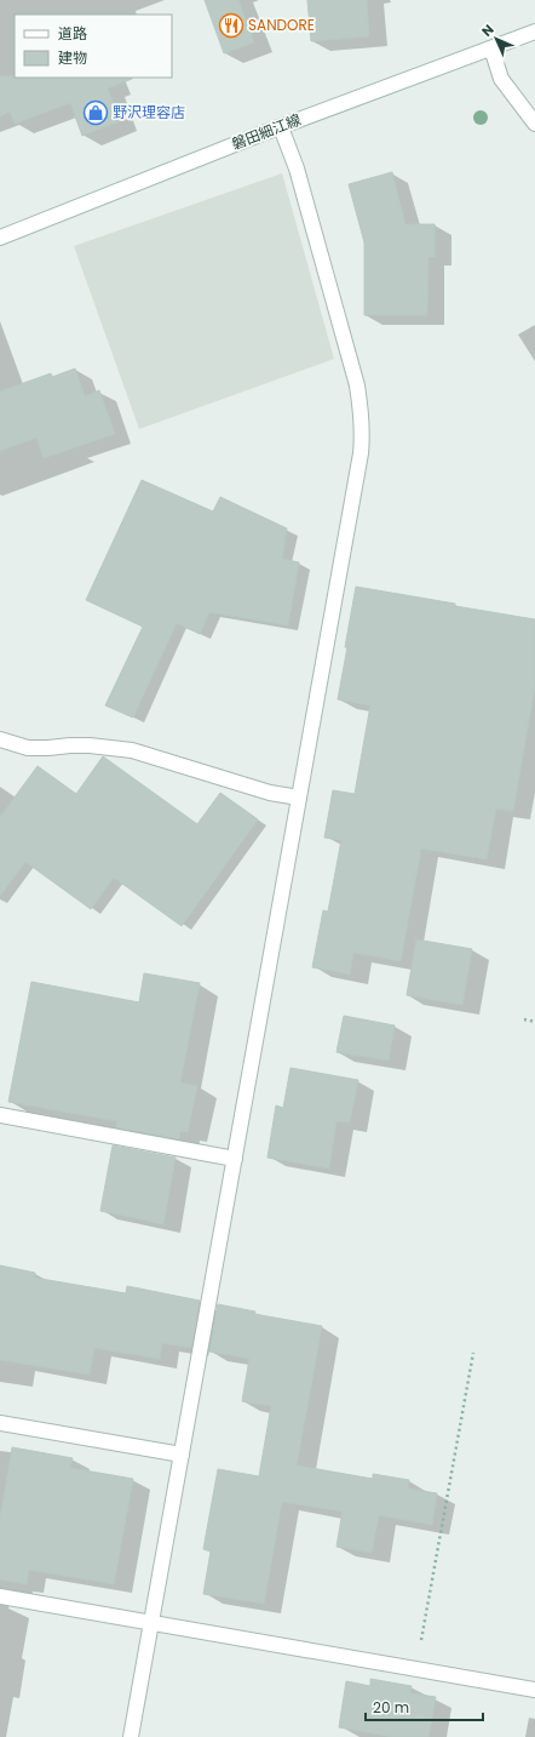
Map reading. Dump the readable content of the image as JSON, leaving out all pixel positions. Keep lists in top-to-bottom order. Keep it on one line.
{"streets":{"street":["磐田細江線"]},"places":{"restaurant":["SANDORE"],"shop":["野沢理容店"]},"legend":["道路","建物"],"scale_bar":"20 m","north":"top left"}
